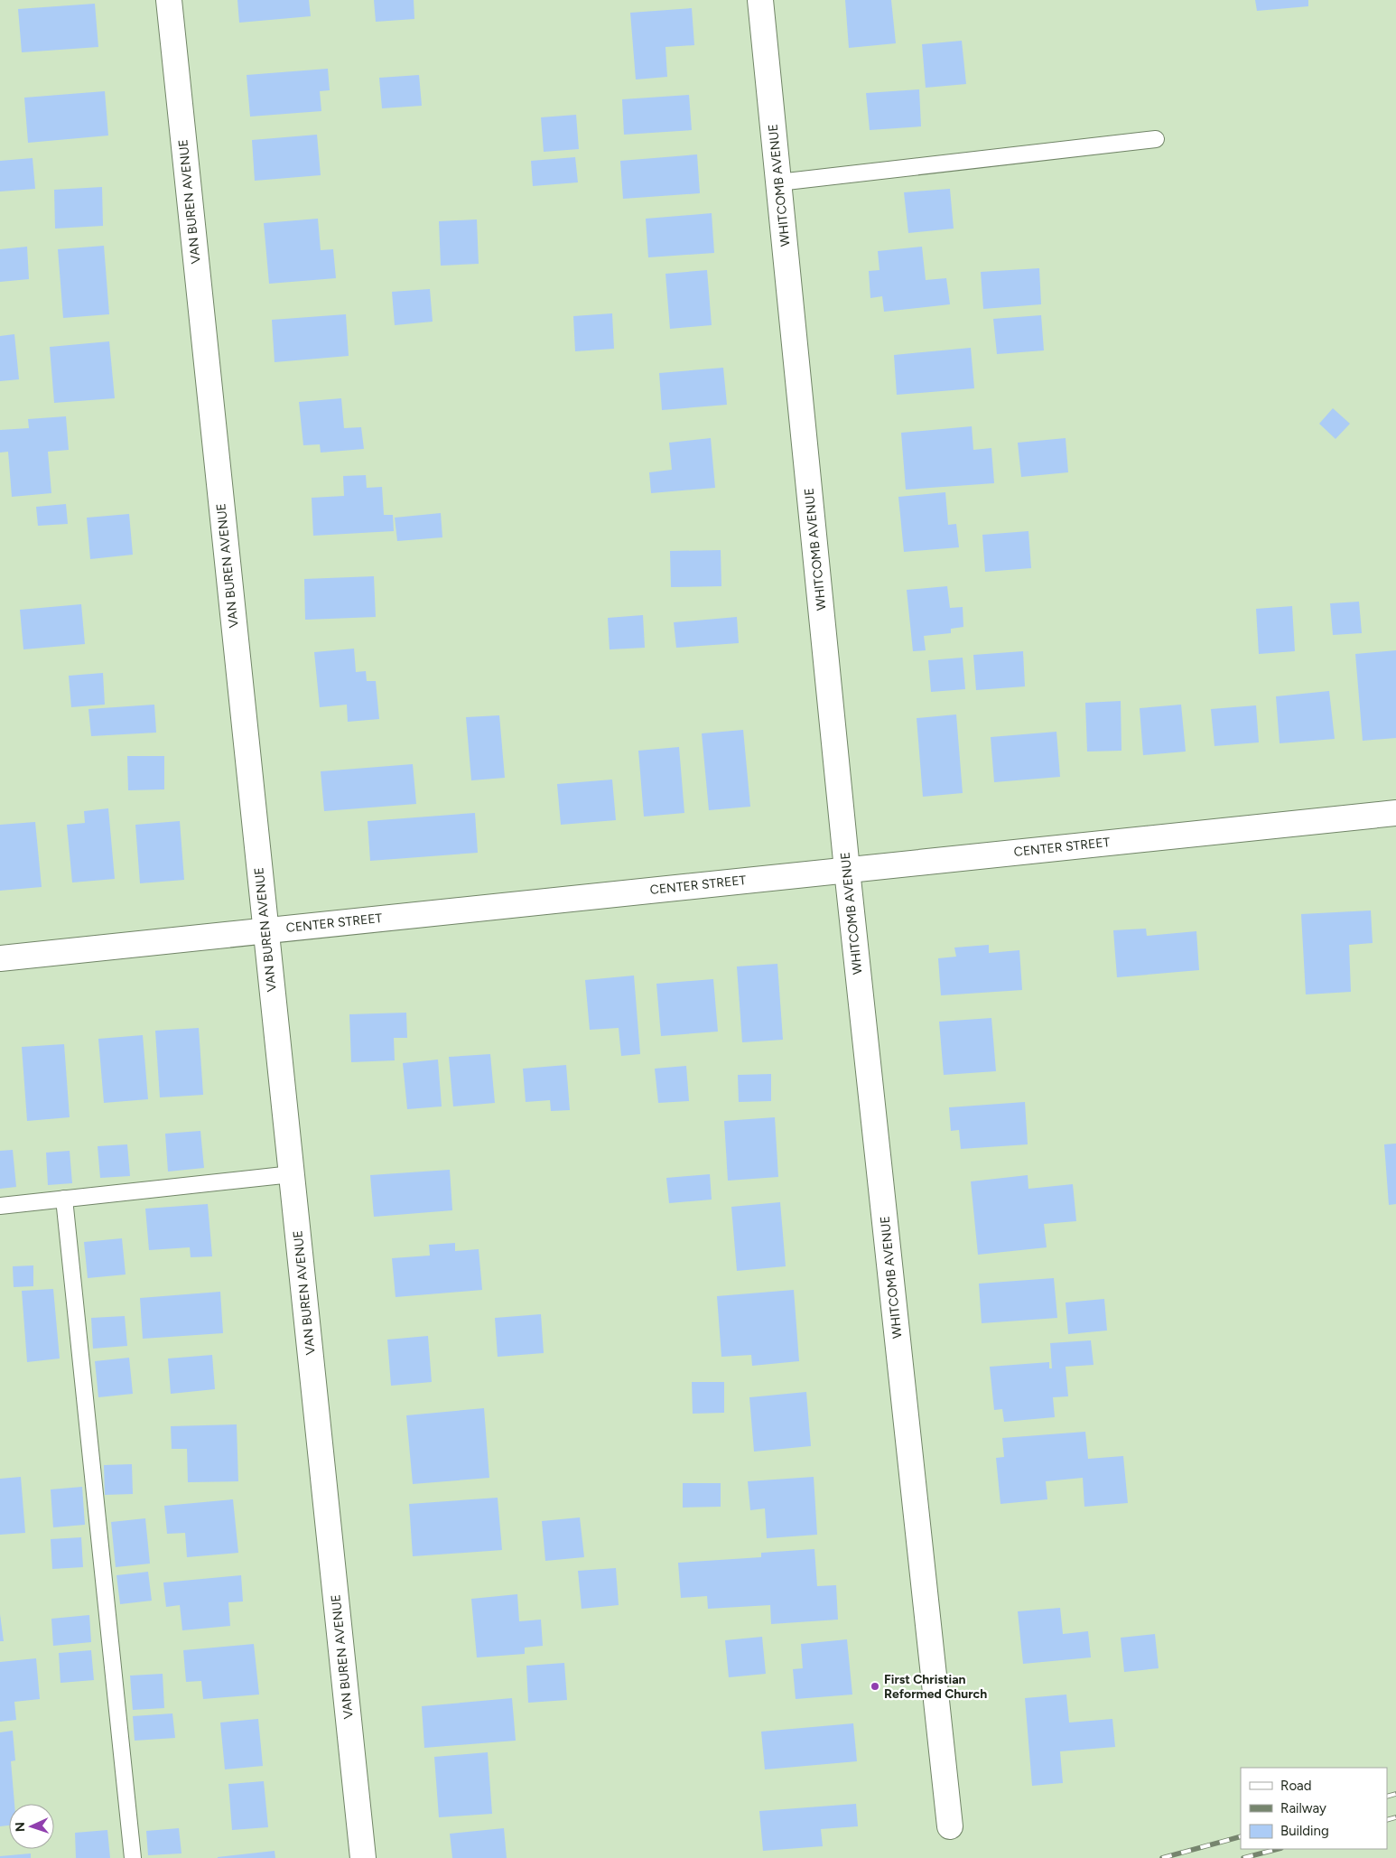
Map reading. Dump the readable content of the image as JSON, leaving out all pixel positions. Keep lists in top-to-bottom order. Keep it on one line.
{"streets":{"street":["WHITCOMB AVENUE","VAN BUREN AVENUE","CENTER STREET"]},"crossings":[["WHITCOMB AVENUE","CENTER STREET"],["VAN BUREN AVENUE","CENTER STREET"]],"places":["First Christian Reformed Church"],"legend":["Road","Railway","Building"],"north":"left"}
